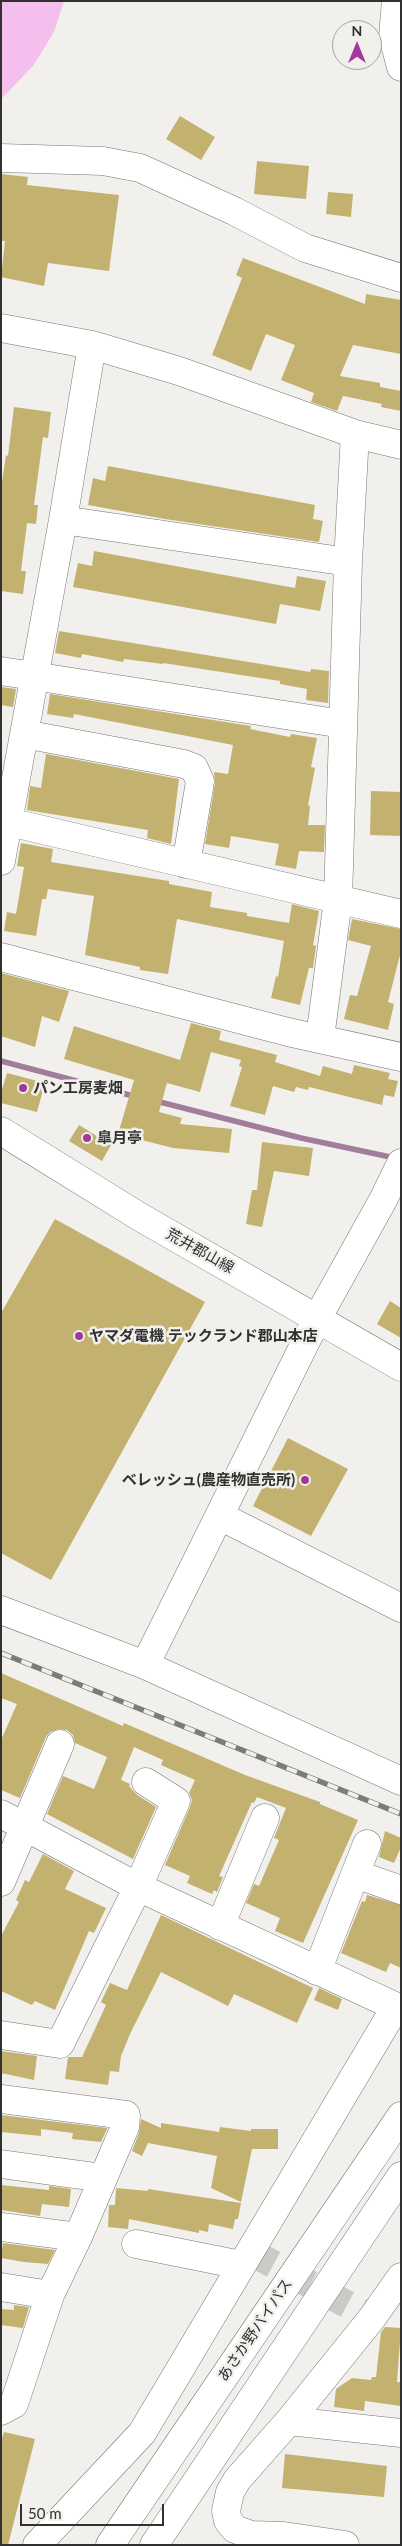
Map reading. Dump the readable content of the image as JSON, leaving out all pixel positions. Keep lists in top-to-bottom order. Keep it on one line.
{"streets":{"main road":["荒井郡山線","あさか野バイパス"]},"places":["パン工房麦畑","皐月亭","ヤマダ電機 テックランド郡山本店","ベレッシュ(農産物直売所)"],"scale_bar":"50 m","north":"top"}
